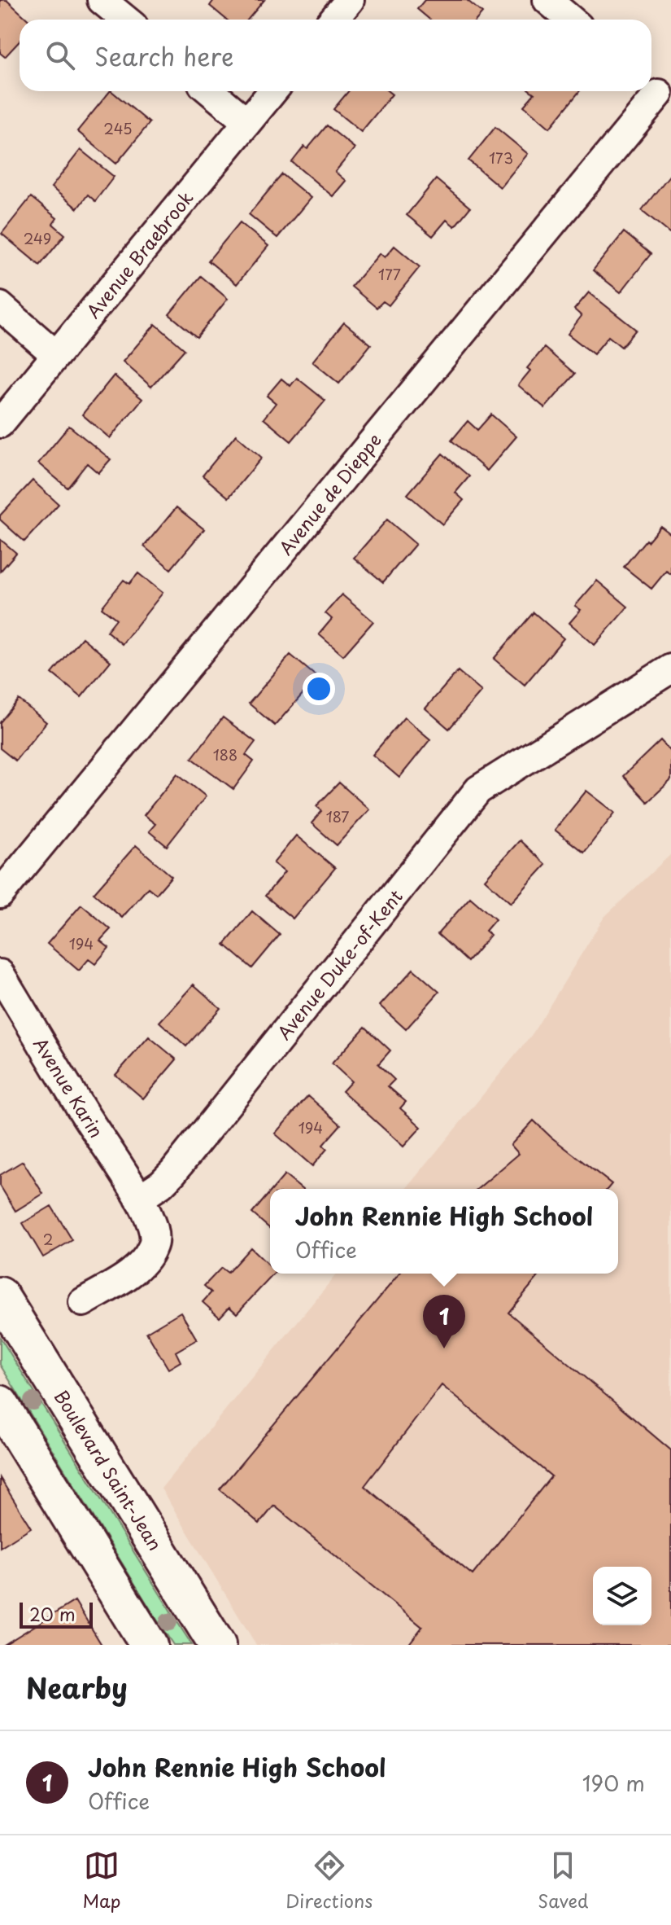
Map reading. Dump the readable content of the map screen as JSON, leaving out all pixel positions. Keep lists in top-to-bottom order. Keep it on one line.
{"streets":{"main road":["Boulevard Saint-Jean"],"street":["Avenue Braebrook","Avenue de Dieppe","Avenue Duke-of-Kent","Avenue Karin"]},"crossings":[["Avenue Duke-of-Kent","Avenue Karin"]],"house_numbers":["245","173","249","177","188","187","194","194","2"],"scale_bar":"20 m","page":{"search":"Search here","popup":["John Rennie High School","Office"],"pins":"1","scale":"20 m","heading":"Nearby","list":[{"mark":"1","name":"John Rennie High School","note":"Office","value":"190 m"}],"nav":["Map","Directions","Saved"]}}
